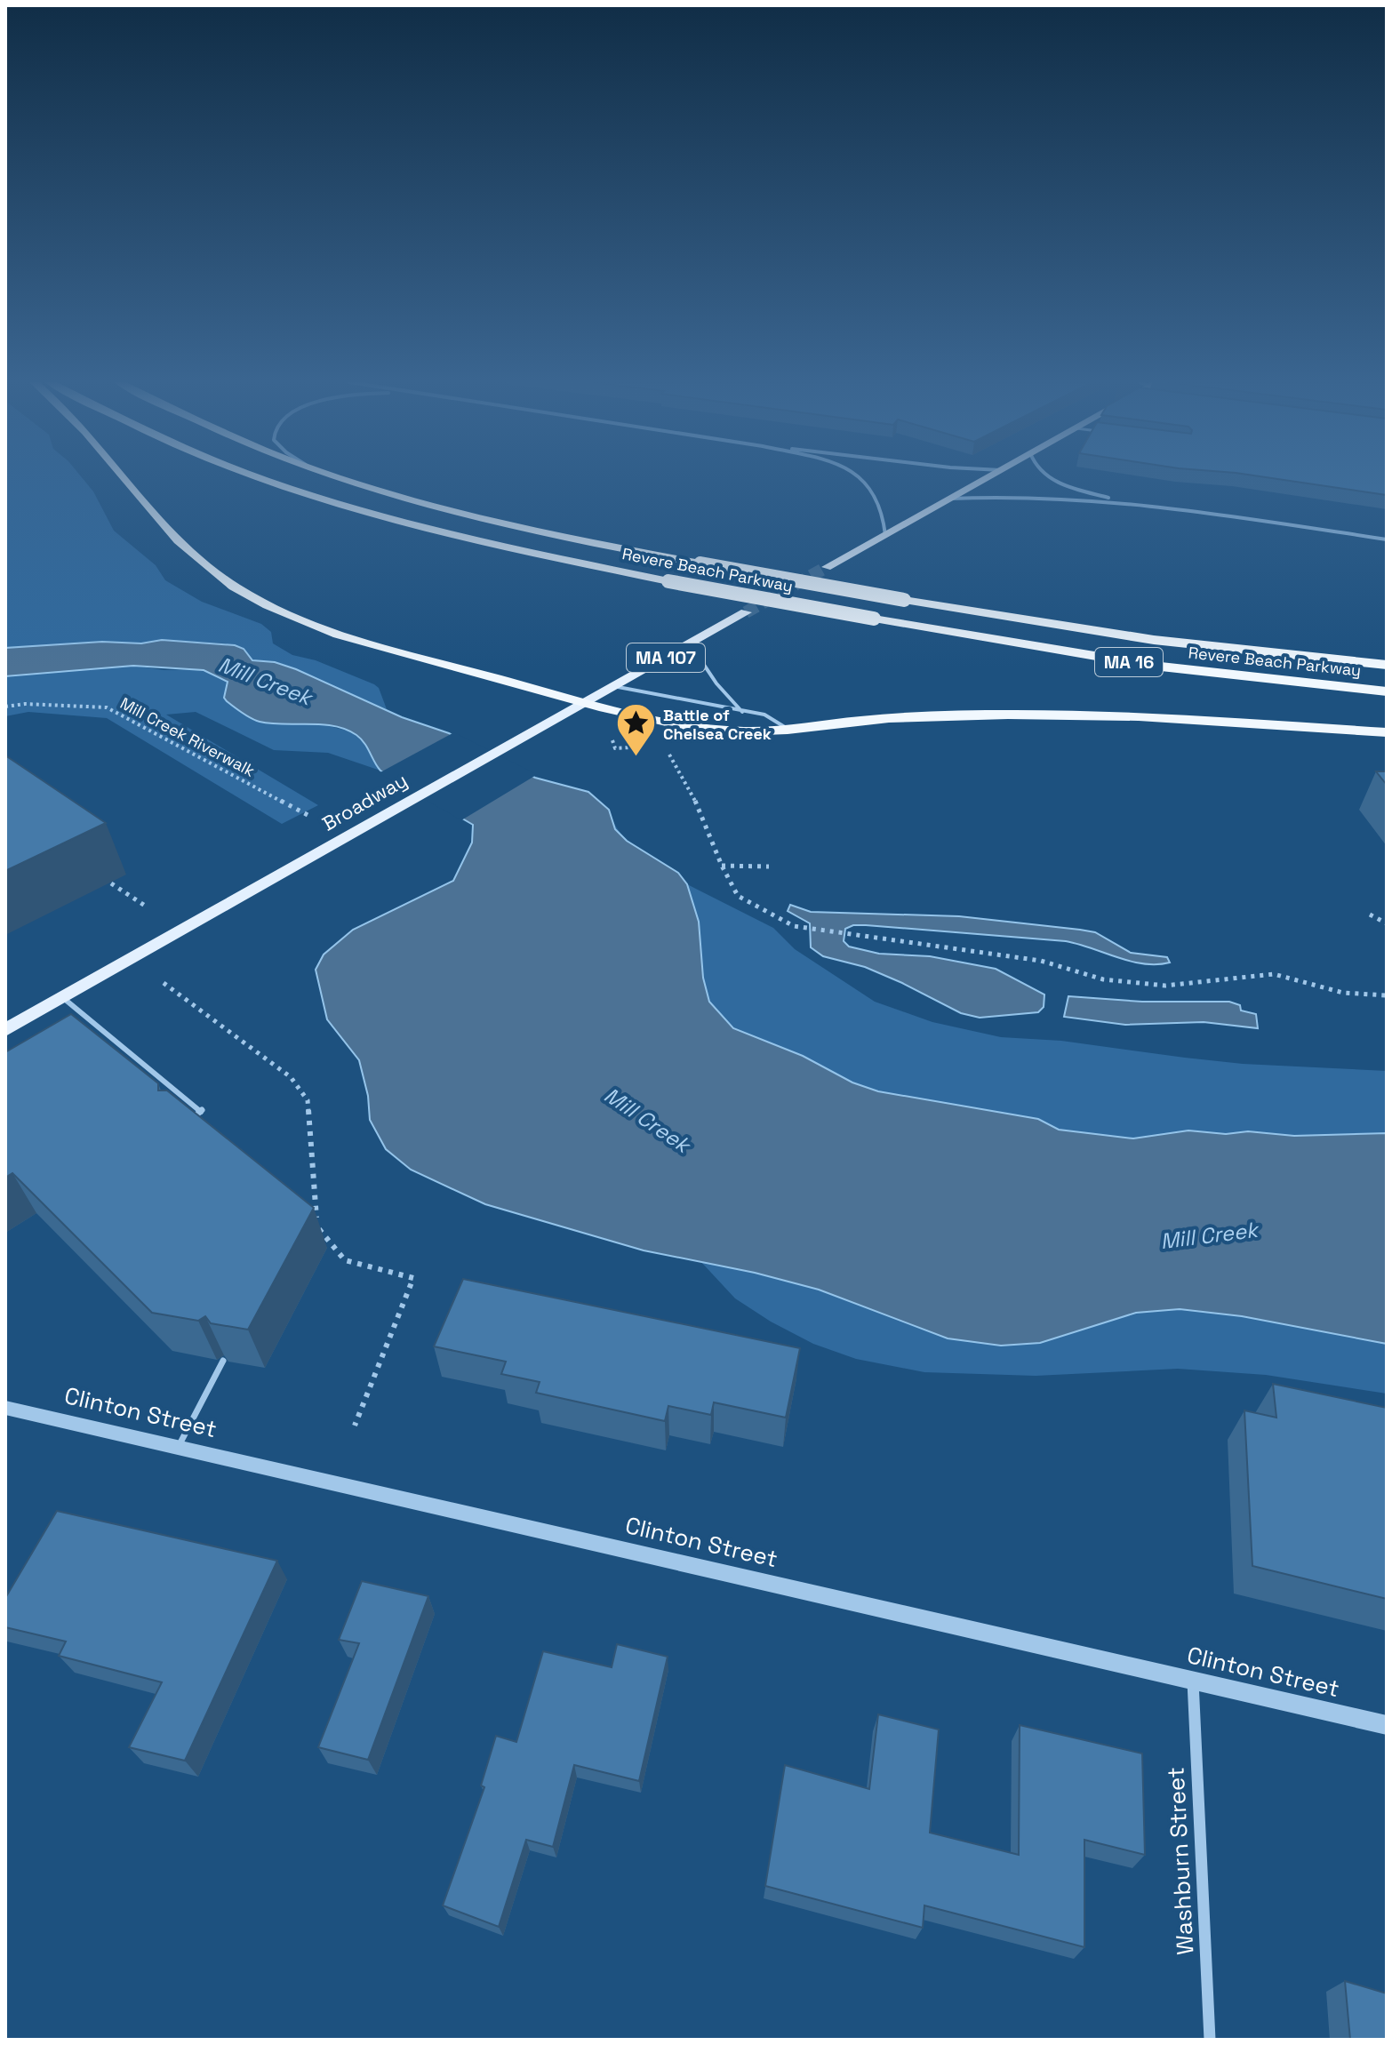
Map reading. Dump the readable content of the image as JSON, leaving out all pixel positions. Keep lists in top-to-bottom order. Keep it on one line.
{"streets":{"highway":["Revere Beach Parkway","MA 16"],"main road":["MA 107","Broadway"],"street":["Clinton Street","Washburn Street"],"path":["Mill Creek Riverwalk"]},"crossings":[["Clinton Street","Washburn Street"]],"water":["Mill Creek"],"places":{"place":["Battle of Chelsea Creek"]}}
